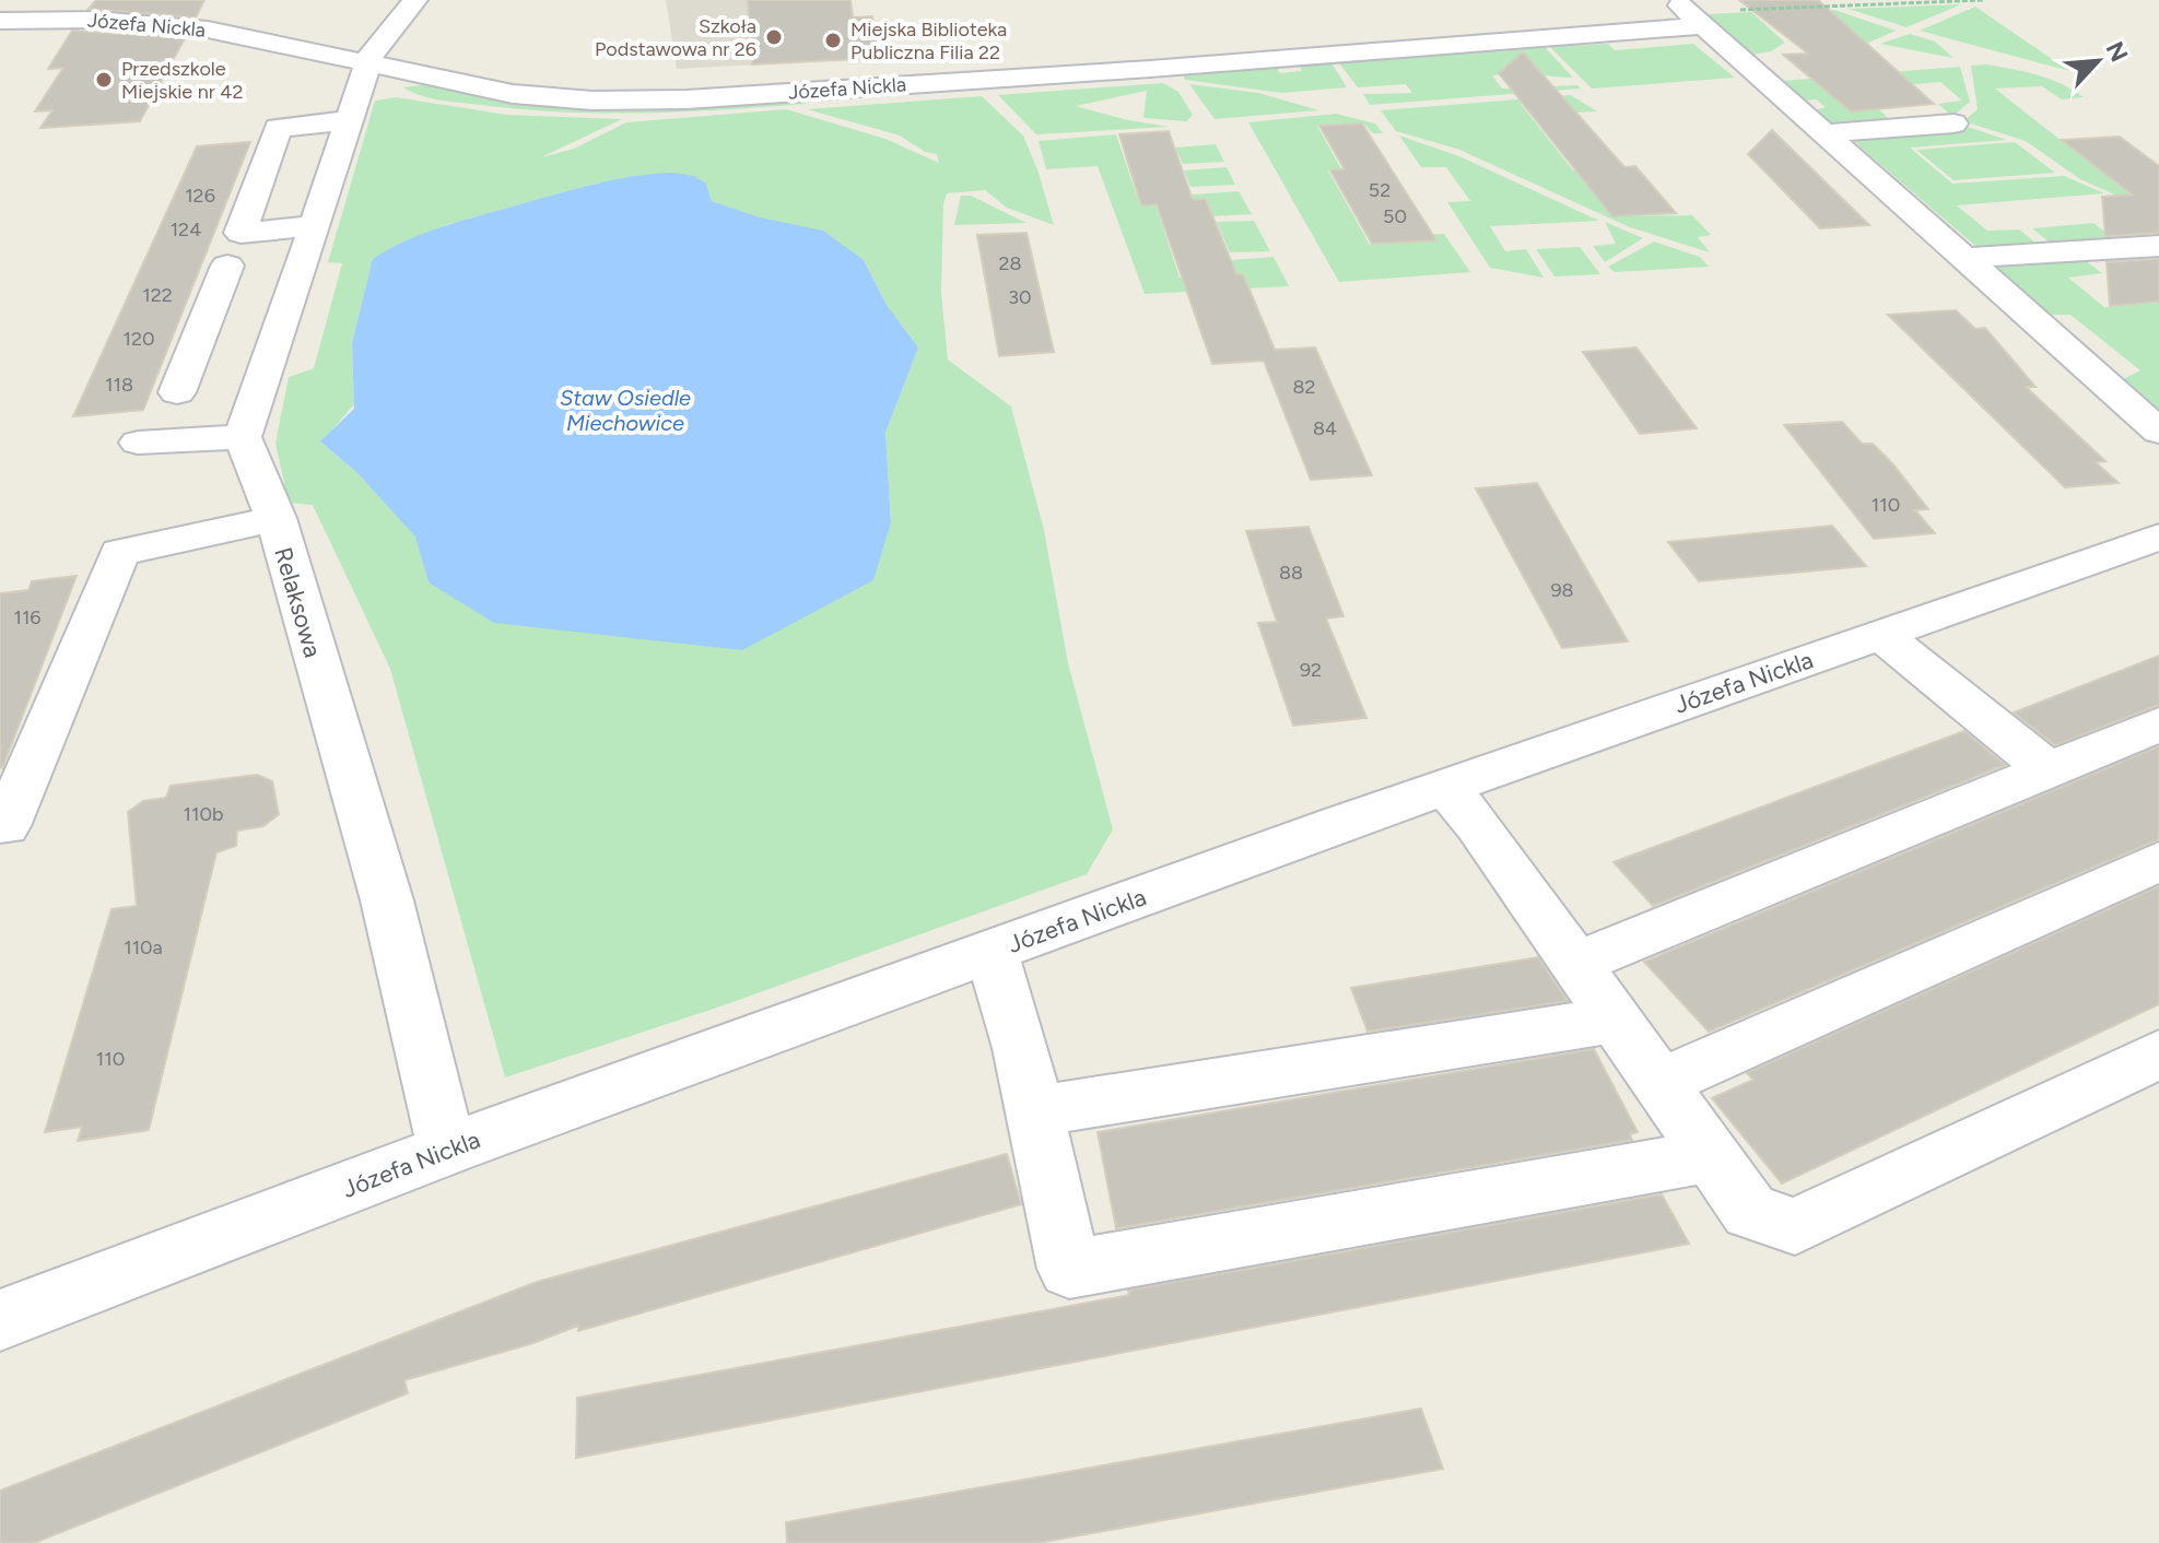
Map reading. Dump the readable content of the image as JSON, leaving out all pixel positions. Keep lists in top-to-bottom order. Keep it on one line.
{"streets":{"street":["Józefa Nickla","Relaksowa"]},"crossings":[["Józefa Nickla","Relaksowa"]],"water":["Staw Osiedle Miechowice"],"places":["Szkoła Podstawowa nr 26","Miejska Biblioteka Publiczna Filia 22","Przedszkole Miejskie nr 42"],"house_numbers":["52","126","50","124","28","122","30","120","118","82","84","110","88","98","116","92","110b","110a","110"],"north":"top right"}
